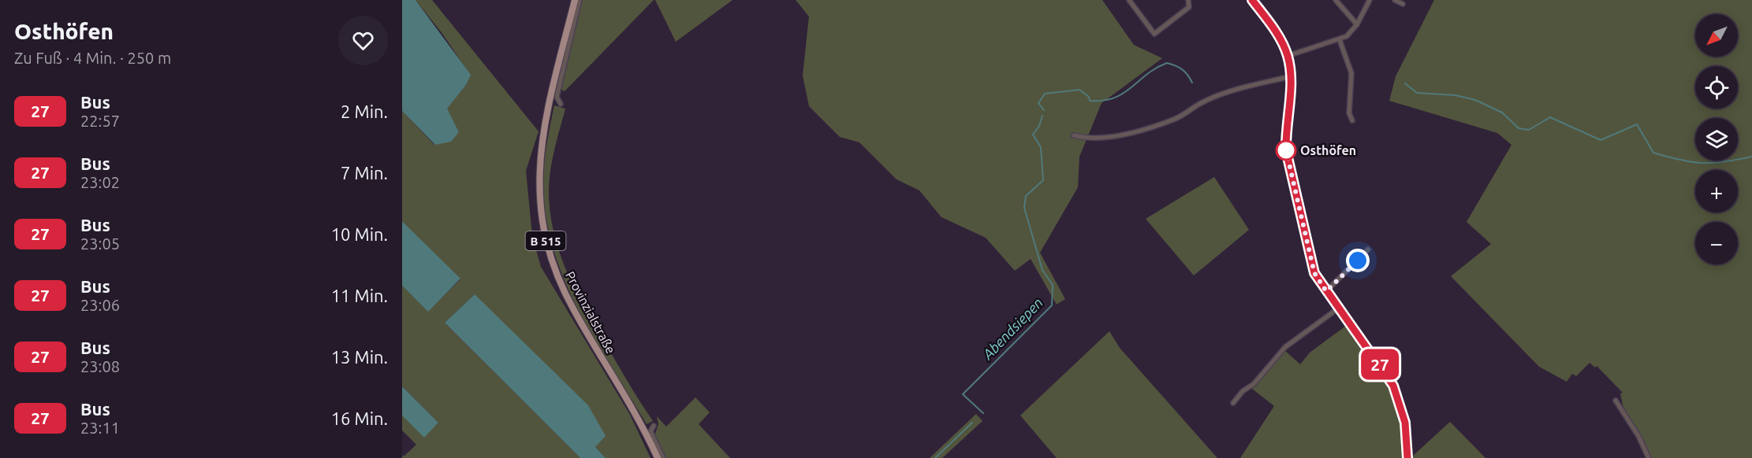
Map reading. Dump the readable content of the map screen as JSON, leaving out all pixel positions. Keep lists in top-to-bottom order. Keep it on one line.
{"streets":{"main road":["B 515","Provinzialstraße"]},"water":["Abendsiepen"],"places":["Osthöfen"],"lines":["bus line 27"],"north":"bottom left","page":{"heading":["Osthöfen","Zu Fuß · 4 Min. · 250 m"],"on_map":"27","map_buttons":["+","−"],"list":[{"mark":"27","name":"Bus","note":"22:57","value":"2 Min."},{"mark":"27","name":"Bus","note":"23:02","value":"7 Min."},{"mark":"27","name":"Bus","note":"23:05","value":"10 Min."},{"mark":"27","name":"Bus","note":"23:06","value":"11 Min."},{"mark":"27","name":"Bus","note":"23:08","value":"13 Min."},{"mark":"27","name":"Bus","note":"23:11","value":"16 Min."}]}}
